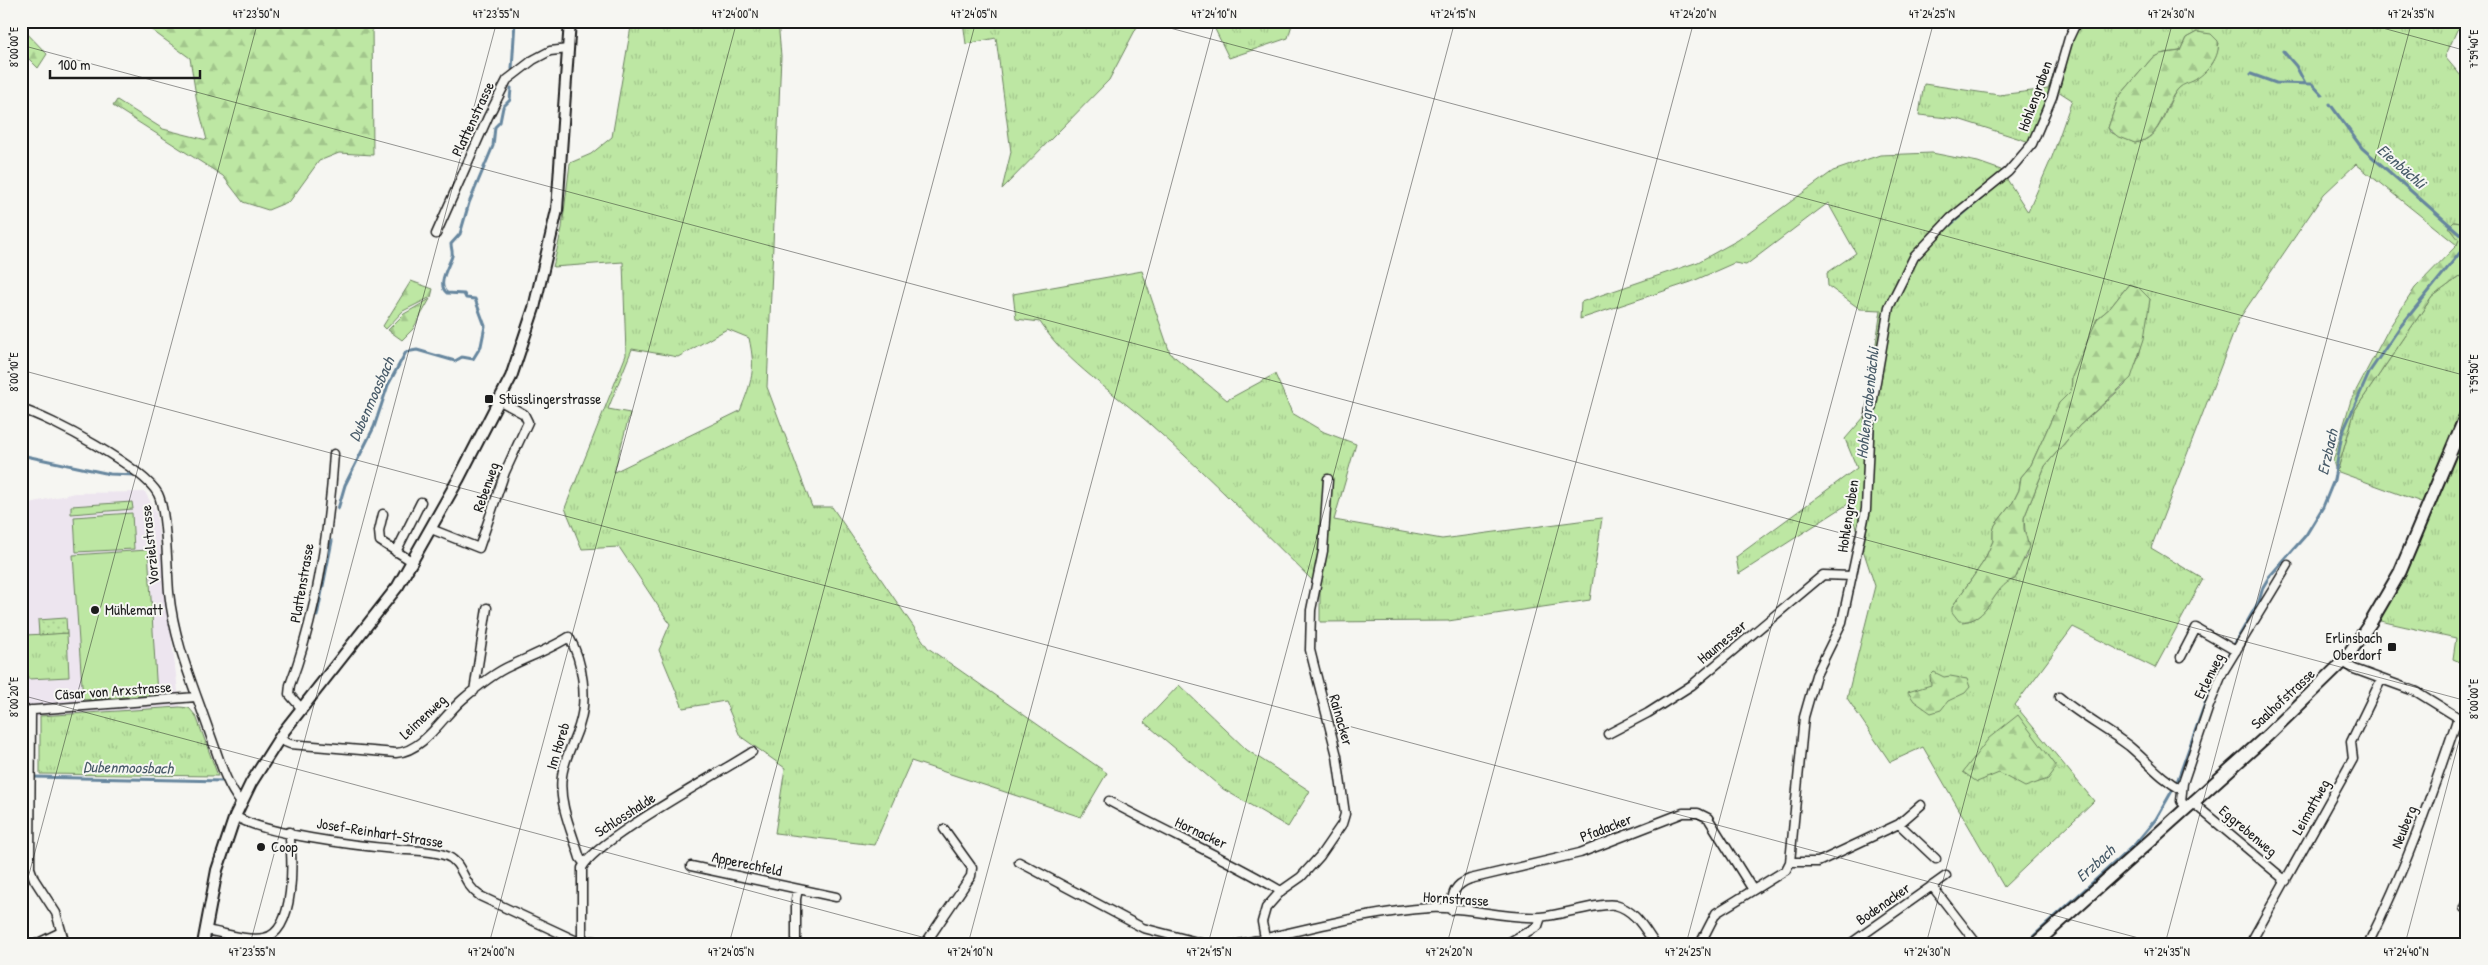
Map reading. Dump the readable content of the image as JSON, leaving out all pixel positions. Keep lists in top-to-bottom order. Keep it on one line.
{"streets":{"main road":["Saalhofstrasse"],"street":["Hohlengraben","Plattenstrasse","Rebenweg","Vorzielstrasse","Haumesser","Erlenweg","Cäsar von Arxstrasse","Leimenweg","Rainacker","Im Horeb","Leimattweg","Schlosshalde","Neuberg","Pfadacker","Eggrebenweg","Josef-Reinhart-Strasse","Hornacker","Apperechfeld","Hornstrasse","Bodenacker"]},"crossings":[["Hohlengraben","Haumesser"],["Vorzielstrasse","Cäsar von Arxstrasse"],["Saalhofstrasse","Eggrebenweg"],["Leimenweg","Im Horeb"],["Rainacker","Hornacker"],["Rainacker","Hornstrasse"],["Im Horeb","Schlosshalde"],["Leimattweg","Eggrebenweg"],["Pfadacker","Hornstrasse"]],"water":["Eienbächli","Dubenmoosbach","Hohlengrabenbächli","Erzbach"],"places":{"transit":["Stüsslingerstrasse","Erlinsbach Oberdorf"],"other":["Mühlematt","Coop"]},"scale_bar":"100 m","coordinates":["47°23'50\"N","47°23'55\"N","47°24'00\"N","47°24'05\"N","47°24'10\"N","47°24'15\"N","47°24'20\"N","47°24'25\"N","47°24'30\"N","47°24'35\"N","8°00'00\"E","7°59'40\"E","8°00'10\"E","7°59'50\"E","8°00'20\"E","47°24'40\"N"]}
